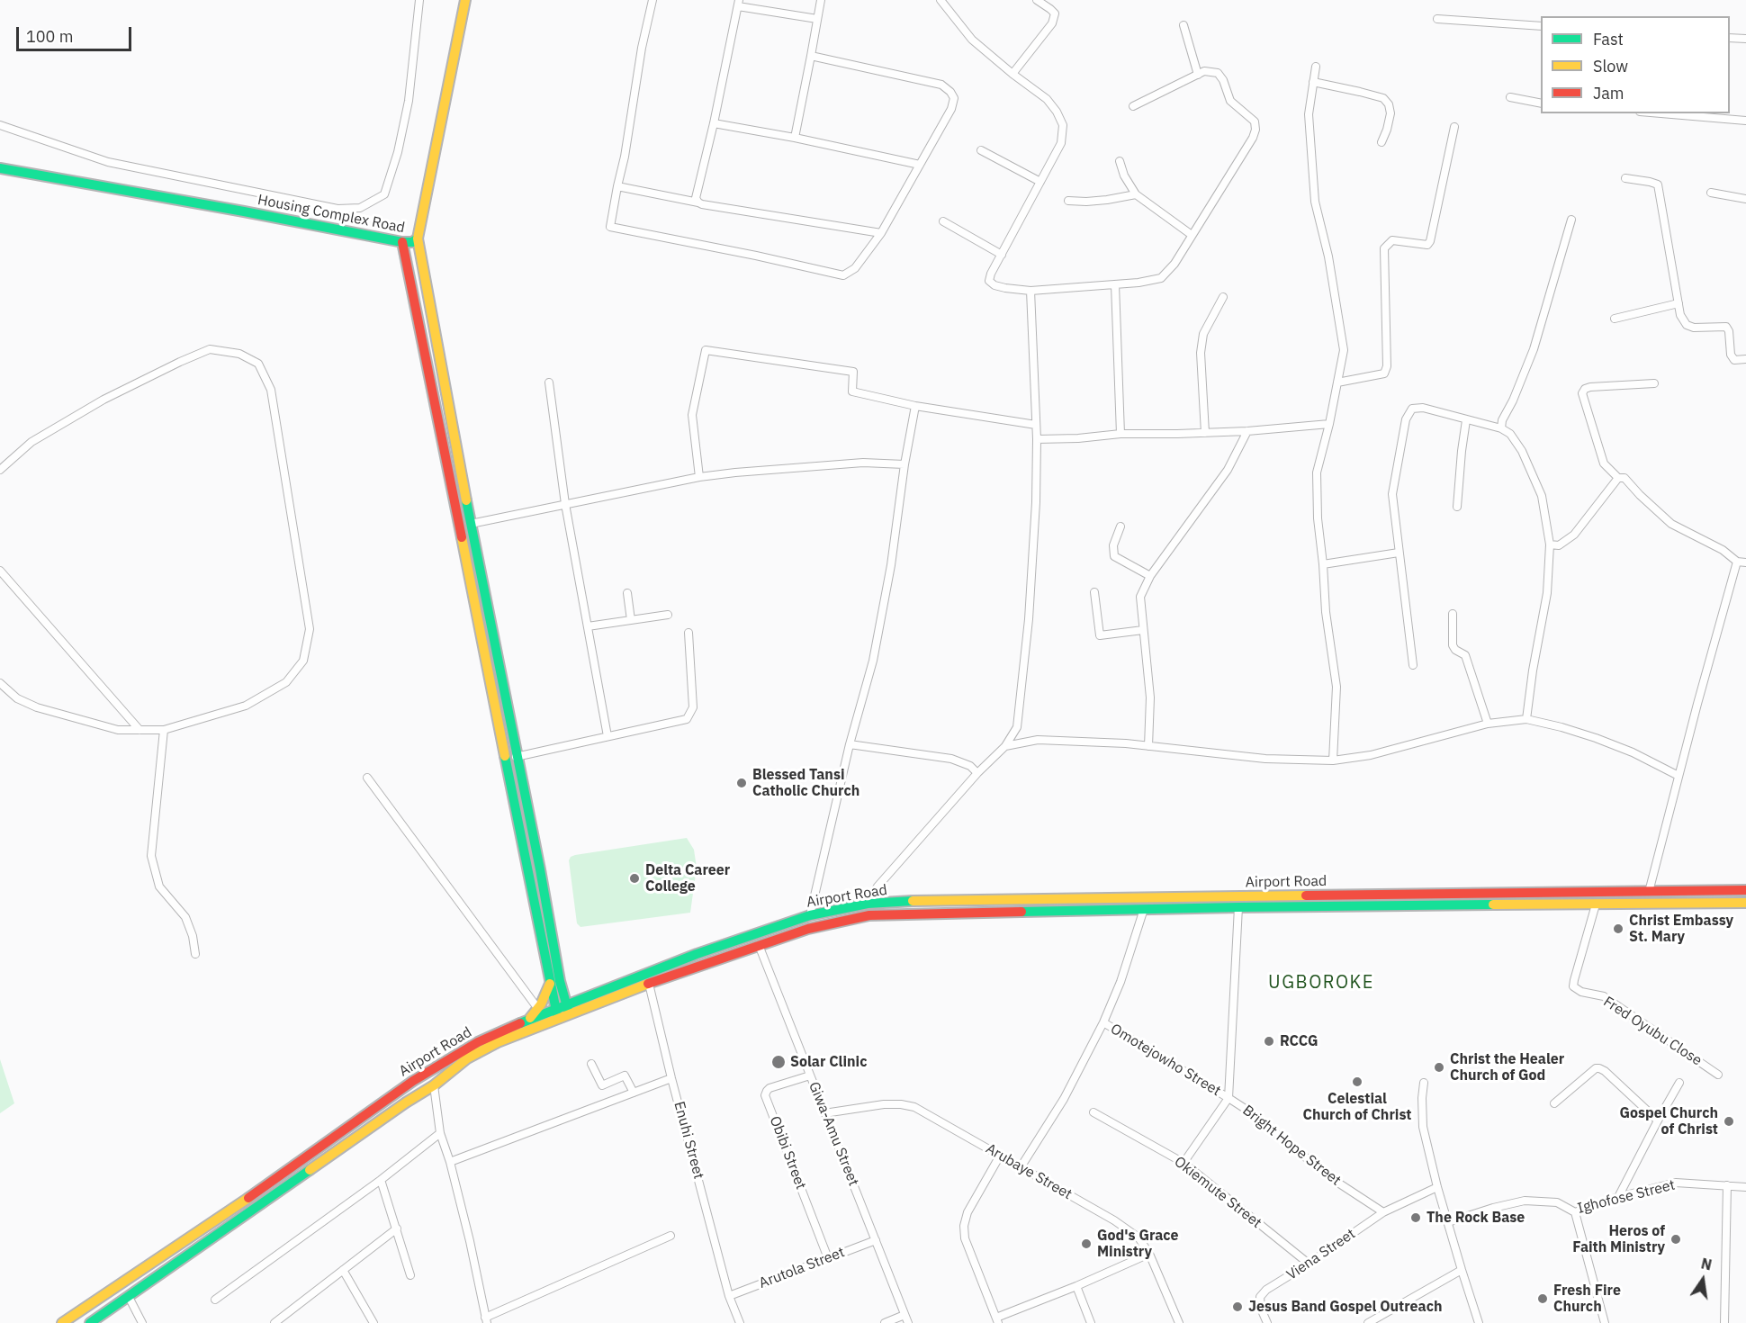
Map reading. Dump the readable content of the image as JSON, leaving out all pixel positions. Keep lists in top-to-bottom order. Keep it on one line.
{"streets":{"main road":["Housing Complex Road","Airport Road"],"street":["Fred Oyubu Close","Omotejowho Street","Giwa-Amu Street","Enuhi Street","Bright Hope Street","Obibi Street","Arubaye Street","Okiemute Street","Ighofose Street","Viena Street","Arutola Street"]},"crossings":[["Airport Road","Fred Oyubu Close"],["Airport Road","Giwa-Amu Street"],["Airport Road","Enuhi Street"],["Airport Road","Bright Hope Street"],["Omotejowho Street","Bright Hope Street"],["Giwa-Amu Street","Obibi Street"],["Giwa-Amu Street","Arubaye Street"],["Giwa-Amu Street","Arutola Street"],["Enuhi Street","Arutola Street"],["Bright Hope Street","Viena Street"],["Obibi Street","Arutola Street"],["Okiemute Street","Viena Street"]],"districts":["UGBOROKE"],"places":["Blessed Tansi Catholic Church","Delta Career College","Christ Embassy St. Mary","RCCG","Solar Clinic","Christ the Healer Church of God","Celestial Church of Christ","Gospel Church of Christ","The Rock Base","Heros of Faith Ministry","God's Grace Ministry","Fresh Fire Church","Jesus Band Gospel Outreach"],"legend":["Fast","Slow","Jam"],"scale_bar":"100 m","north":"top"}
